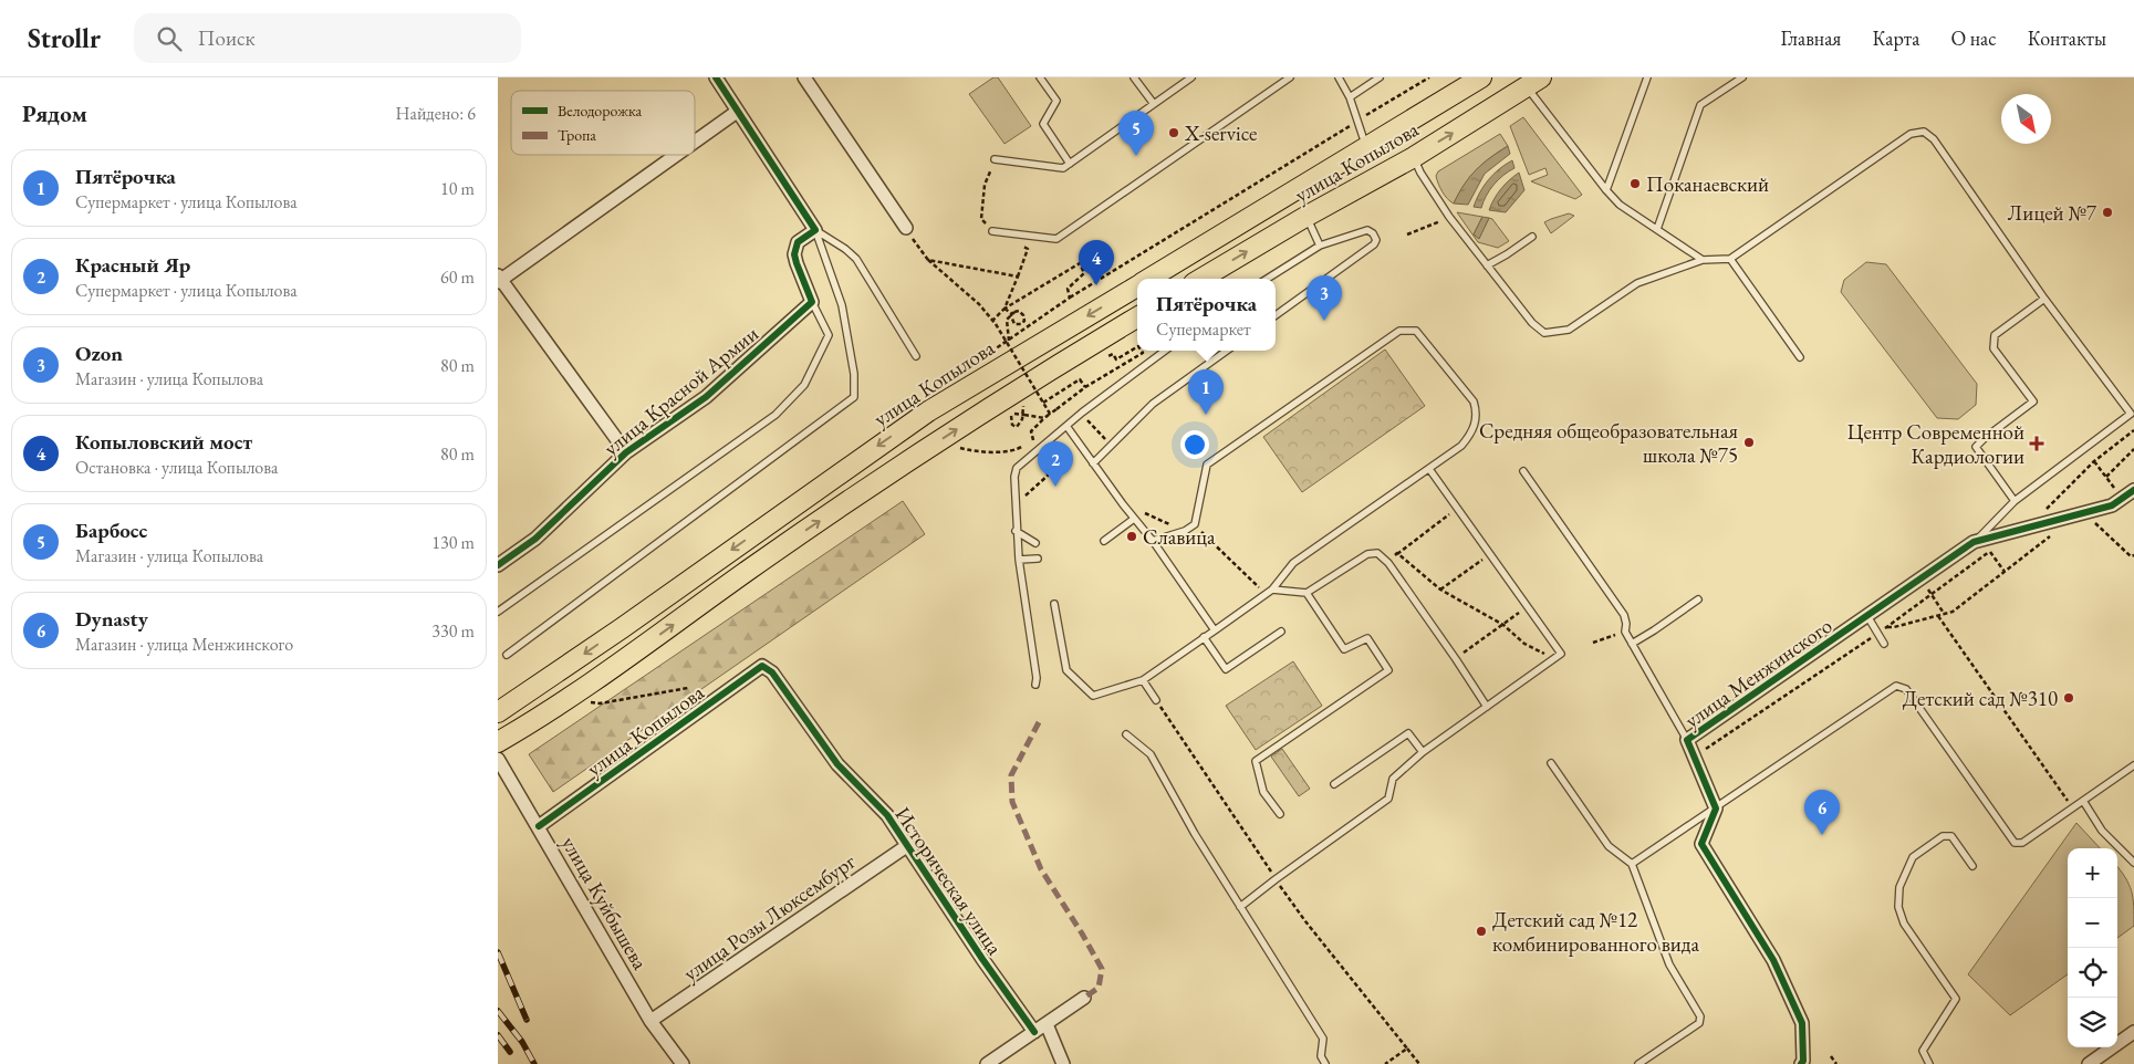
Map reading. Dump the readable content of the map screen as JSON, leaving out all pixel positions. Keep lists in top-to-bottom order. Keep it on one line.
{"streets":{"main road":["улица Копылова"],"street":["улица Красной Армии","улица Менжинского","Историческая улица","улица Куйбышева","улица Розы Люксембург"]},"crossings":[["улица Копылова","Историческая улица"],["улица Копылова","улица Куйбышева"],["Историческая улица","улица Розы Люксембург"],["улица Куйбышева","улица Розы Люксембург"]],"places":{"other":["X-service","Поканаевский","Лицей №7","Средняя общеобразовательная школа №75","Славица","Детский сад №310","Детский сад №12 комбинированного вида"],"health":["Центр Современной Кардиологии"]},"legend":["Велодорожка","Тропа"],"north":"bottom right","page":{"header":"Strollr","search":"Поиск","nav":["Главная","Карта","О нас","Контакты"],"heading":["Рядом","Найдено: 6"],"pins":["5","4","3","1","2","6"],"list":[{"mark":"1","name":"Пятёрочка","note":"Супермаркет · улица Копылова","value":"10 m"},{"mark":"2","name":"Красный Яр","note":"Супермаркет · улица Копылова","value":"60 m"},{"mark":"3","name":"Ozon","note":"Магазин · улица Копылова","value":"80 m"},{"mark":"4","name":"Копыловский мост","note":"Остановка · улица Копылова","value":"80 m"},{"mark":"5","name":"Барбосс","note":"Магазин · улица Копылова","value":"130 m"},{"mark":"6","name":"Dynasty","note":"Магазин · улица Менжинского","value":"330 m"}],"popup":["Пятёрочка","Супермаркет"],"map_buttons":["+","−"]}}
